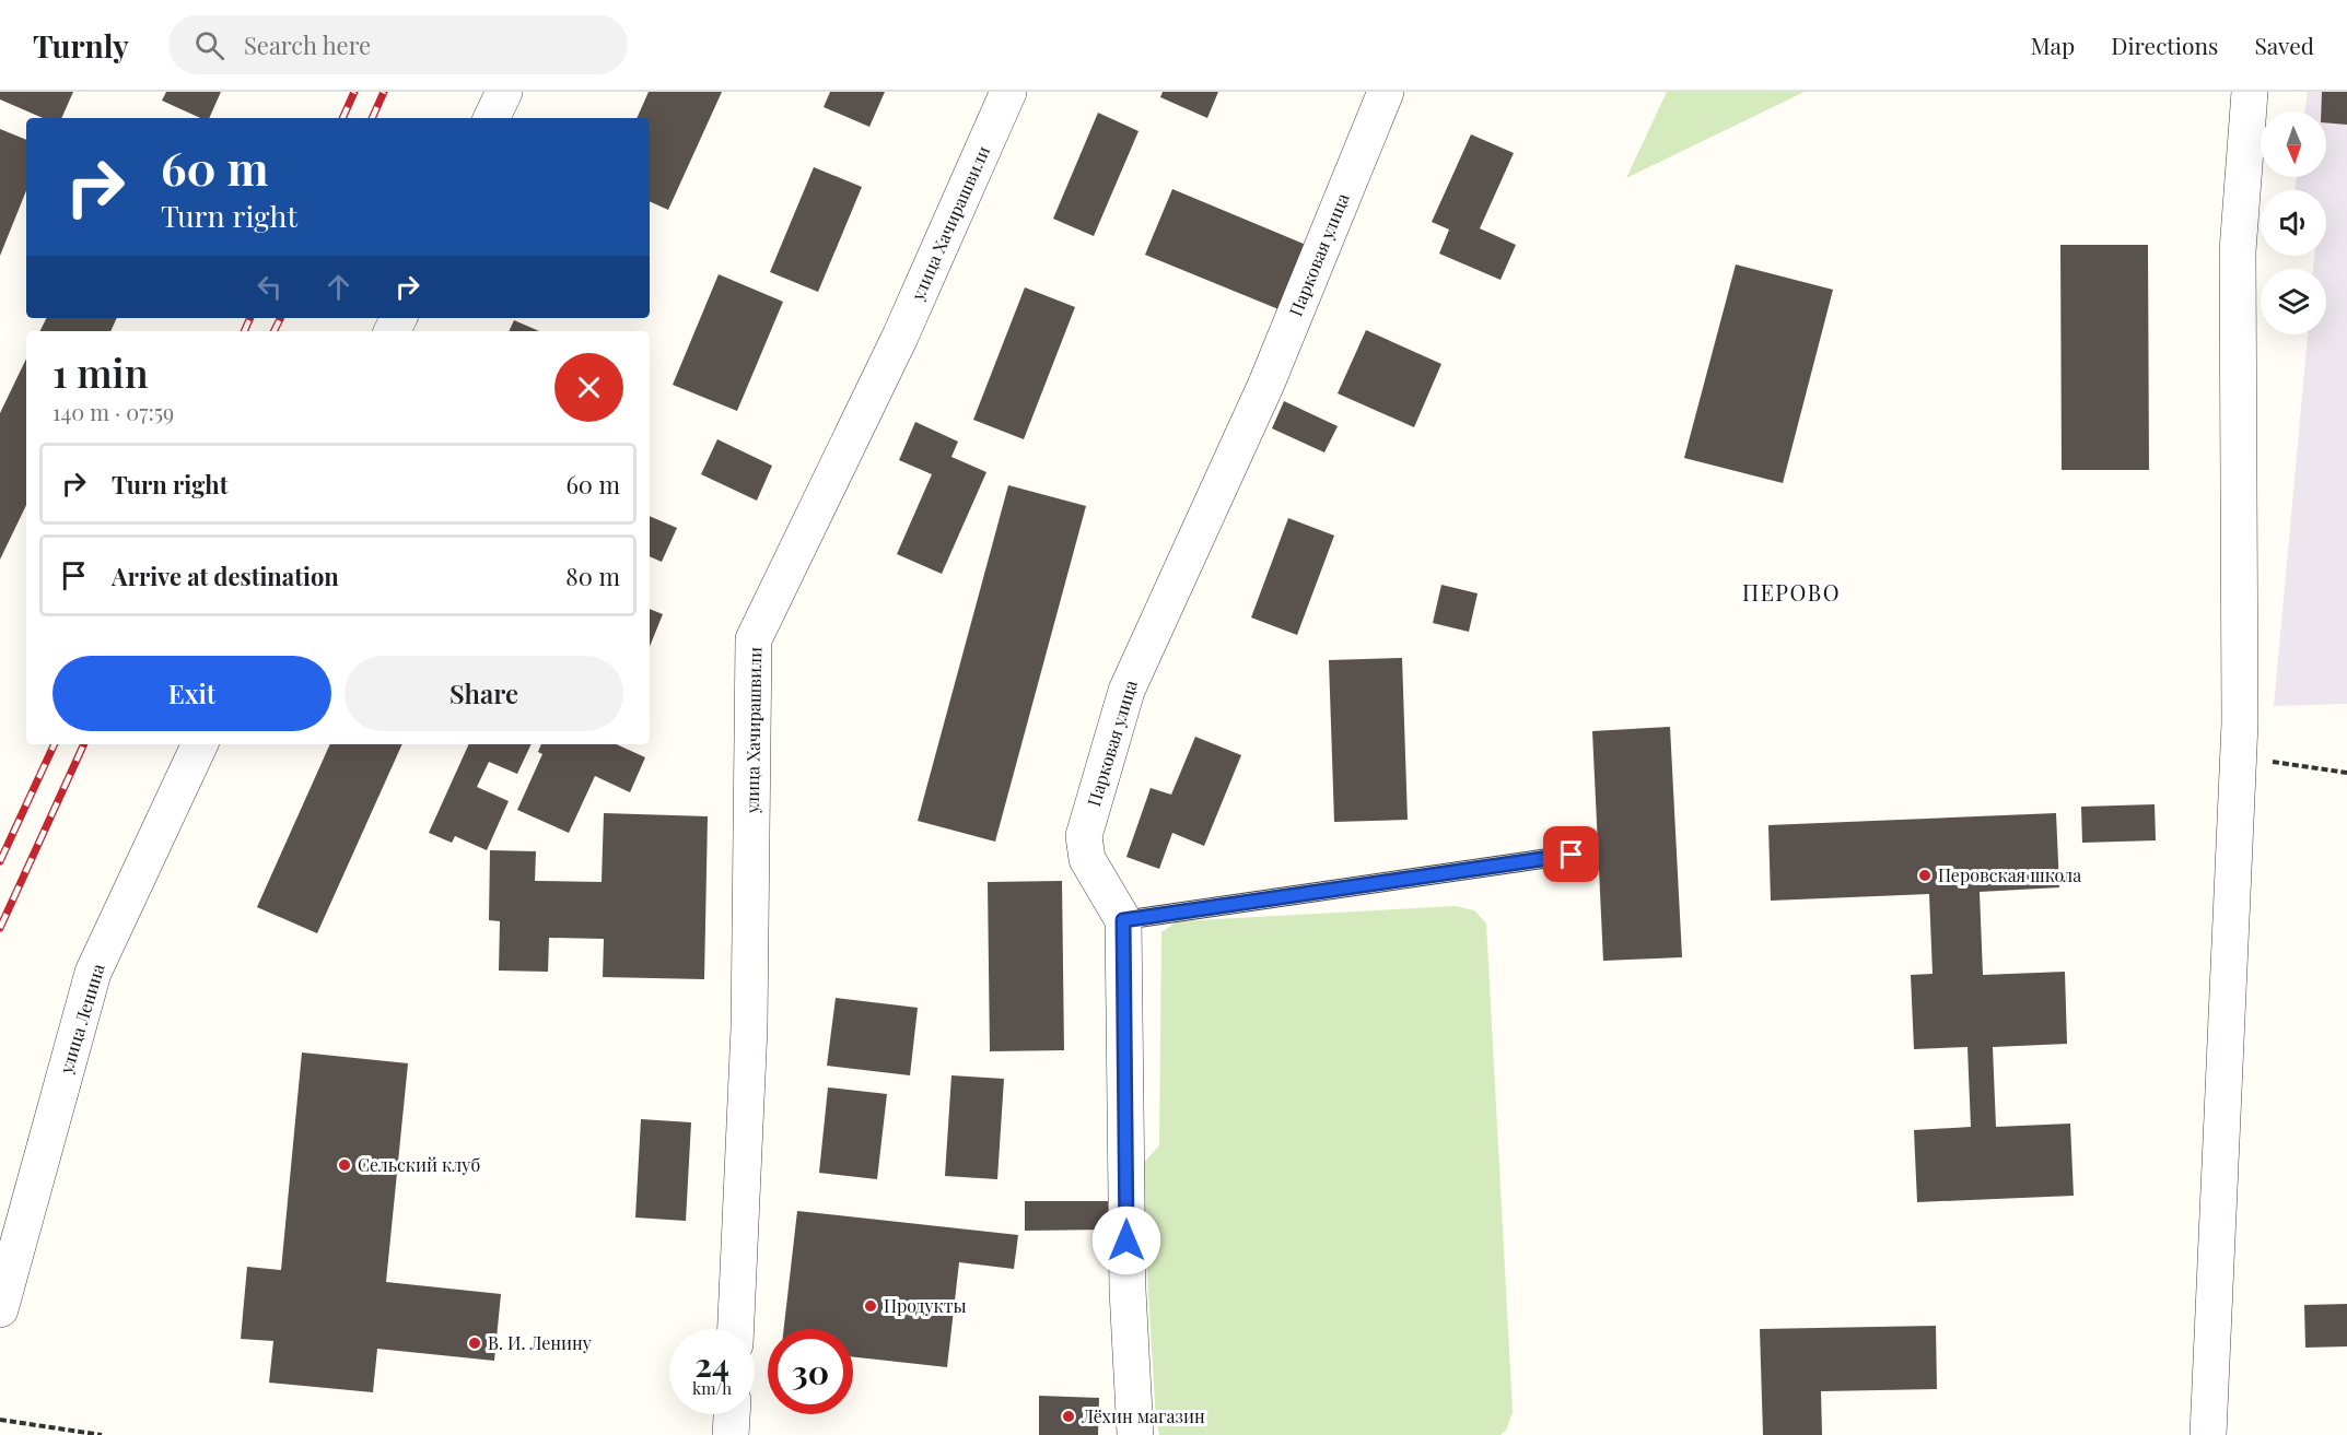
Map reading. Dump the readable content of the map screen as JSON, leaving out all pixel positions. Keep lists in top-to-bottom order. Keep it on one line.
{"streets":{"street":["улица Хачирашвили","Парковая улица","улица Ленина"]},"districts":["ПЕРОВО"],"places":["Перовская школа","Сельский клуб","Продукты","В. И. Ленину","Лёхин магазин"],"north":"bottom","page":{"header":"Turnly","search":"Search here","nav":["Map","Directions","Saved"],"turn":["60 m","Turn right"],"heading":["1 min","140 m · 07:59"],"list":[{"name":"Turn right","value":"60 m"},{"name":"Arrive at destination","value":"80 m"}],"buttons":["Exit","Share"],"speed":"24 km/h","limit":"30"}}
